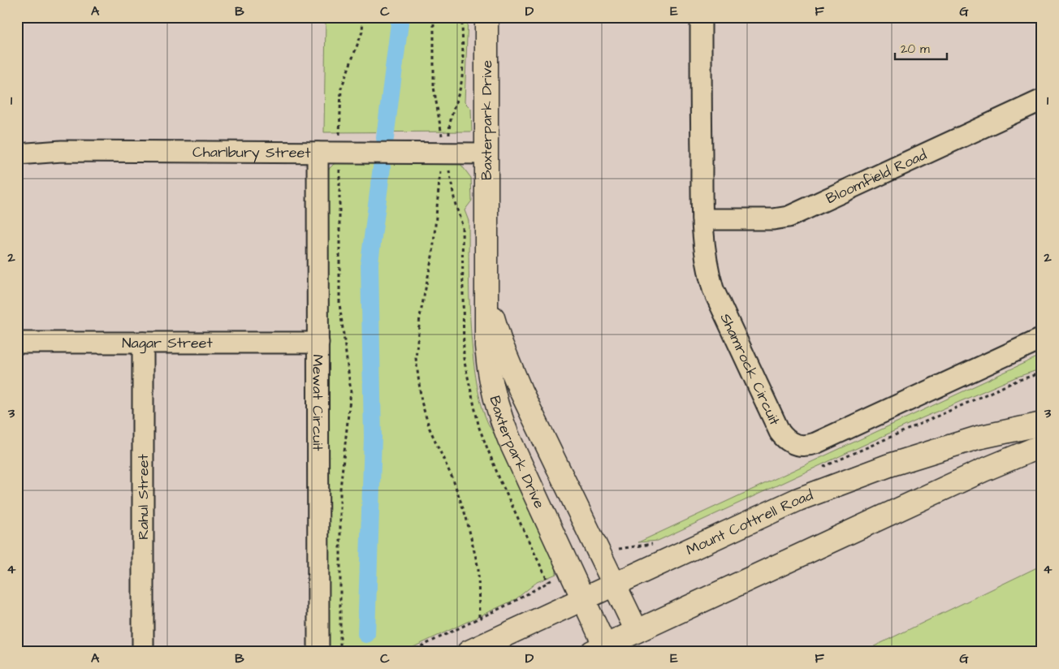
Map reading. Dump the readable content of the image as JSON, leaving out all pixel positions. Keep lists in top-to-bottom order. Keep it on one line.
{"streets":{"street":["Baxterpark Drive","Charlbury Street","Bloomfield Road","Nagar Street","Shamrock Circuit","Mewat Circuit","Rahul Street","Mount Cottrell Road"]},"crossings":[["Baxterpark Drive","Charlbury Street"],["Baxterpark Drive","Mount Cottrell Road"],["Charlbury Street","Mewat Circuit"],["Bloomfield Road","Shamrock Circuit"],["Nagar Street","Mewat Circuit"],["Nagar Street","Rahul Street"]],"scale_bar":"20 m","grid":{"columns":["A","B","C","D","E","F","G"],"rows":["1","2","3","4"]}}
